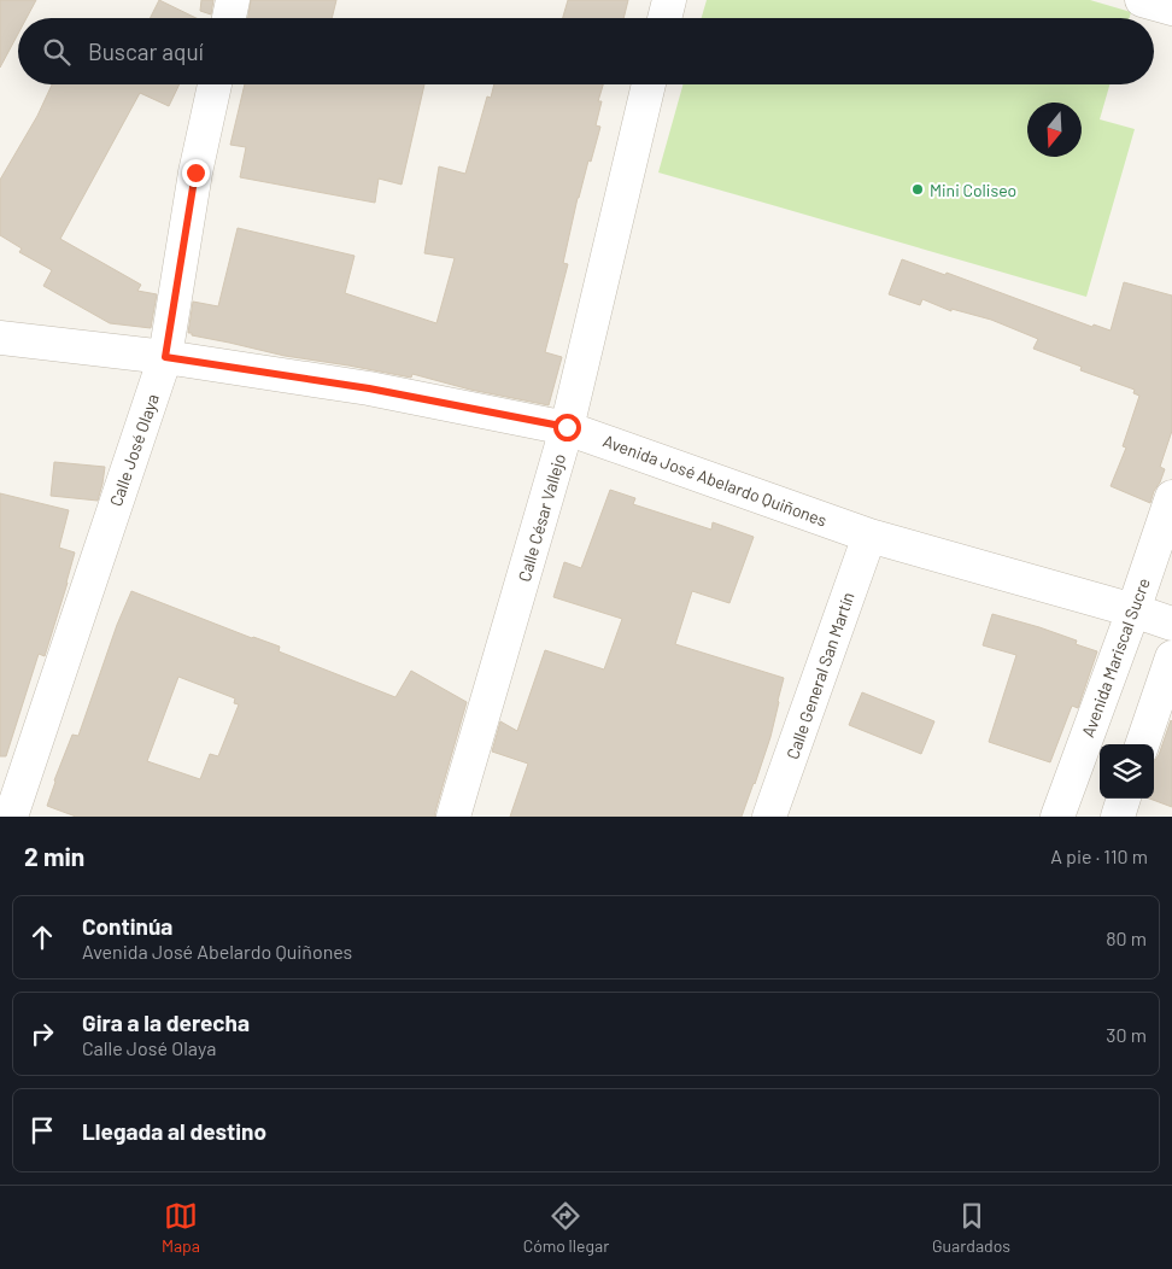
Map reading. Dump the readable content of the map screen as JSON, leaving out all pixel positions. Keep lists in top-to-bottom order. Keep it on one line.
{"streets":{"street":["Calle José Olaya","Avenida José Abelardo Quiñones","Calle César Vallejo","Avenida Mariscal Sucre","Calle General San Martín"]},"crossings":[["Calle José Olaya","Avenida José Abelardo Quiñones"],["Avenida José Abelardo Quiñones","Calle César Vallejo"],["Avenida José Abelardo Quiñones","Avenida Mariscal Sucre"],["Avenida José Abelardo Quiñones","Calle General San Martín"]],"places":["Mini Coliseo"],"north":"bottom","page":{"search":"Buscar aquí","heading":["2 min","A pie · 110 m"],"list":[["Continúa","Avenida José Abelardo Quiñones","80 m"],["Gira a la derecha","Calle José Olaya","30 m"],"Llegada al destino"],"nav":["Mapa","Cómo llegar","Guardados"]}}
